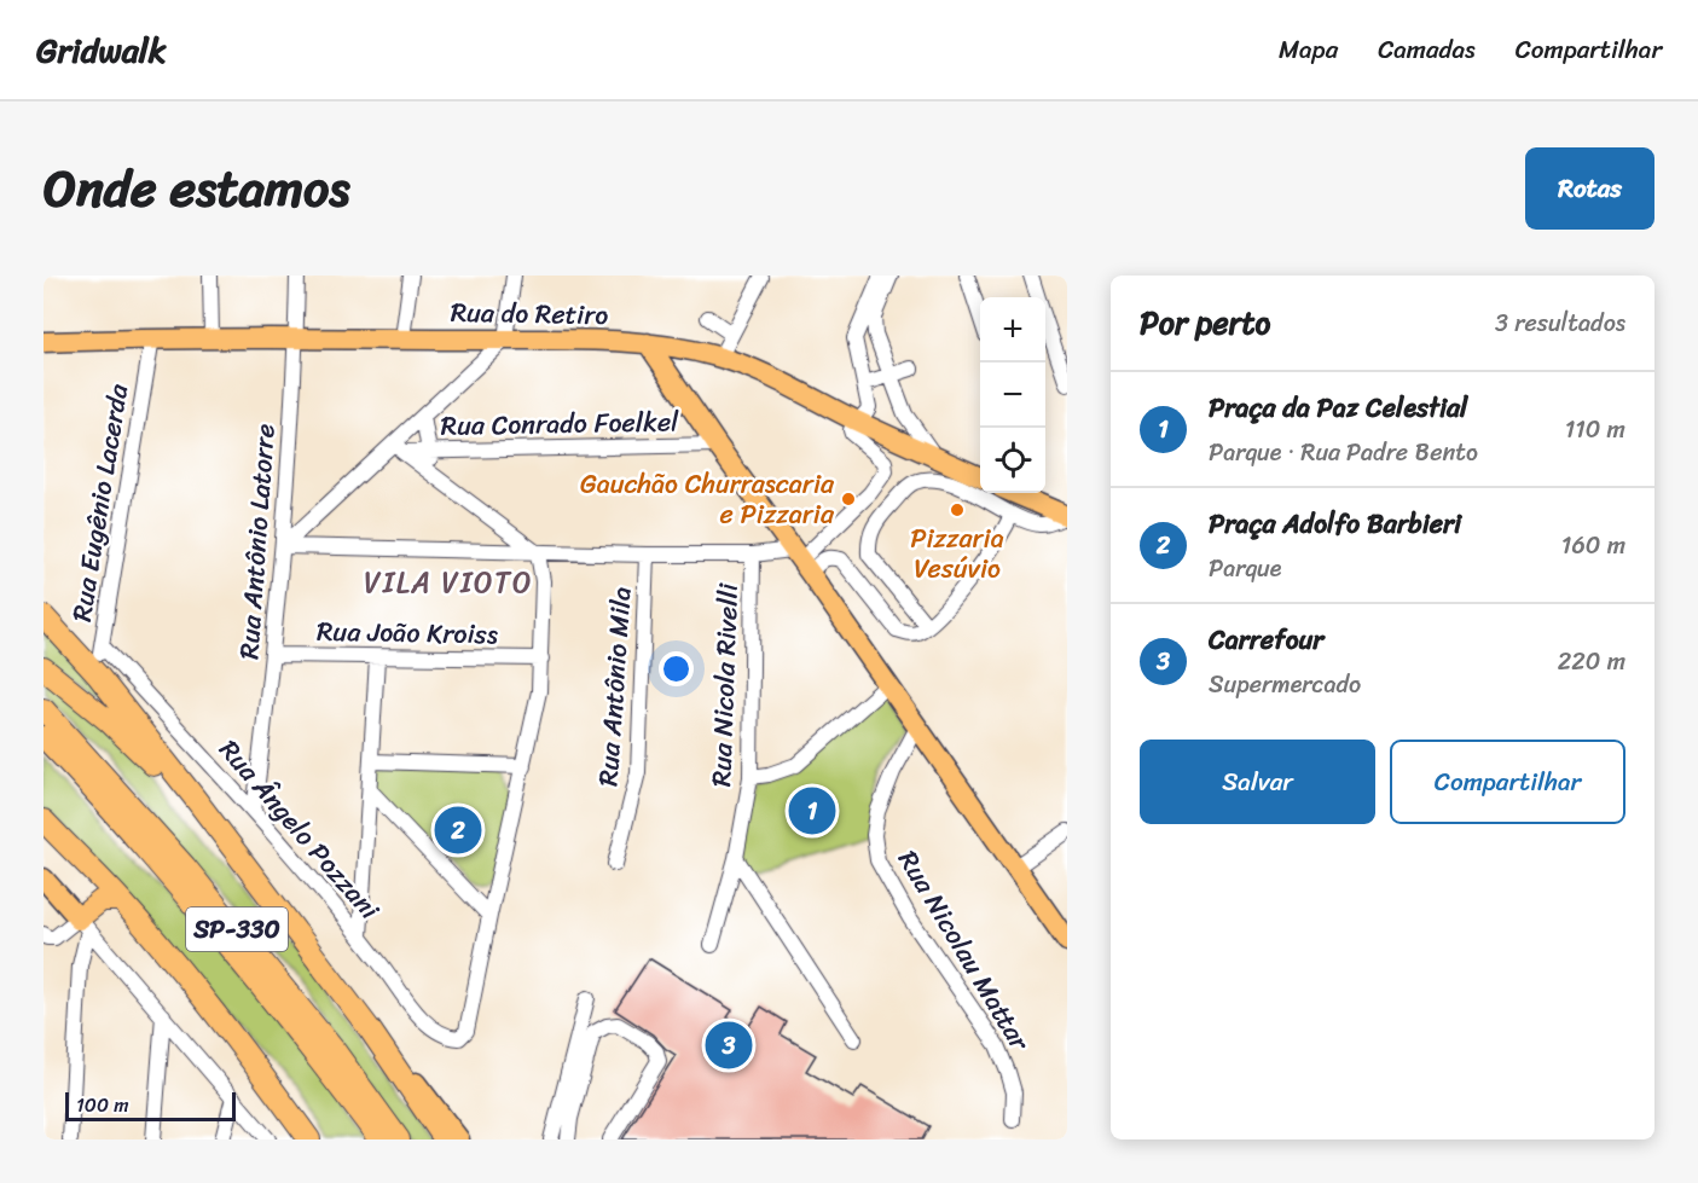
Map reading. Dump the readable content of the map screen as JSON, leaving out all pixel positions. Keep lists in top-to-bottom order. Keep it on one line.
{"streets":{"highway":["SP-330"],"main road":["Rua do Retiro"],"street":["Rua Conrado Foelkel","Rua Eugênio Lacerda","Rua Antônio Latorre","Rua João Kroiss","Rua Nicola Rivelli","Rua Antônio Mila","Rua Ângelo Pozzani","Rua Nicolau Mattar"]},"crossings":[["Rua do Retiro","Rua Eugênio Lacerda"],["Rua do Retiro","Rua Antônio Latorre"],["Rua Eugênio Lacerda","Rua Ângelo Pozzani"],["Rua Antônio Latorre","Rua João Kroiss"],["Rua Antônio Latorre","Rua Ângelo Pozzani"]],"districts":["VILA VIOTO"],"places":["Gauchão Churrascaria e Pizzaria","Pizzaria Vesúvio"],"scale_bar":"100 m","page":{"header":"Gridwalk","nav":["Mapa","Camadas","Compartilhar"],"title":"Onde estamos","buttons":["Rotas",["Salvar","Compartilhar"]],"heading":["Por perto","3 resultados"],"map_buttons":["+","−"],"list":[{"mark":"1","name":"Praça da Paz Celestial","note":"Parque · Rua Padre Bento","value":"110 m"},{"mark":"2","name":"Praça Adolfo Barbieri","note":"Parque","value":"160 m"},{"mark":"3","name":"Carrefour","note":"Supermercado","value":"220 m"}],"pins":["1","2","3"],"scale":"100 m"}}
